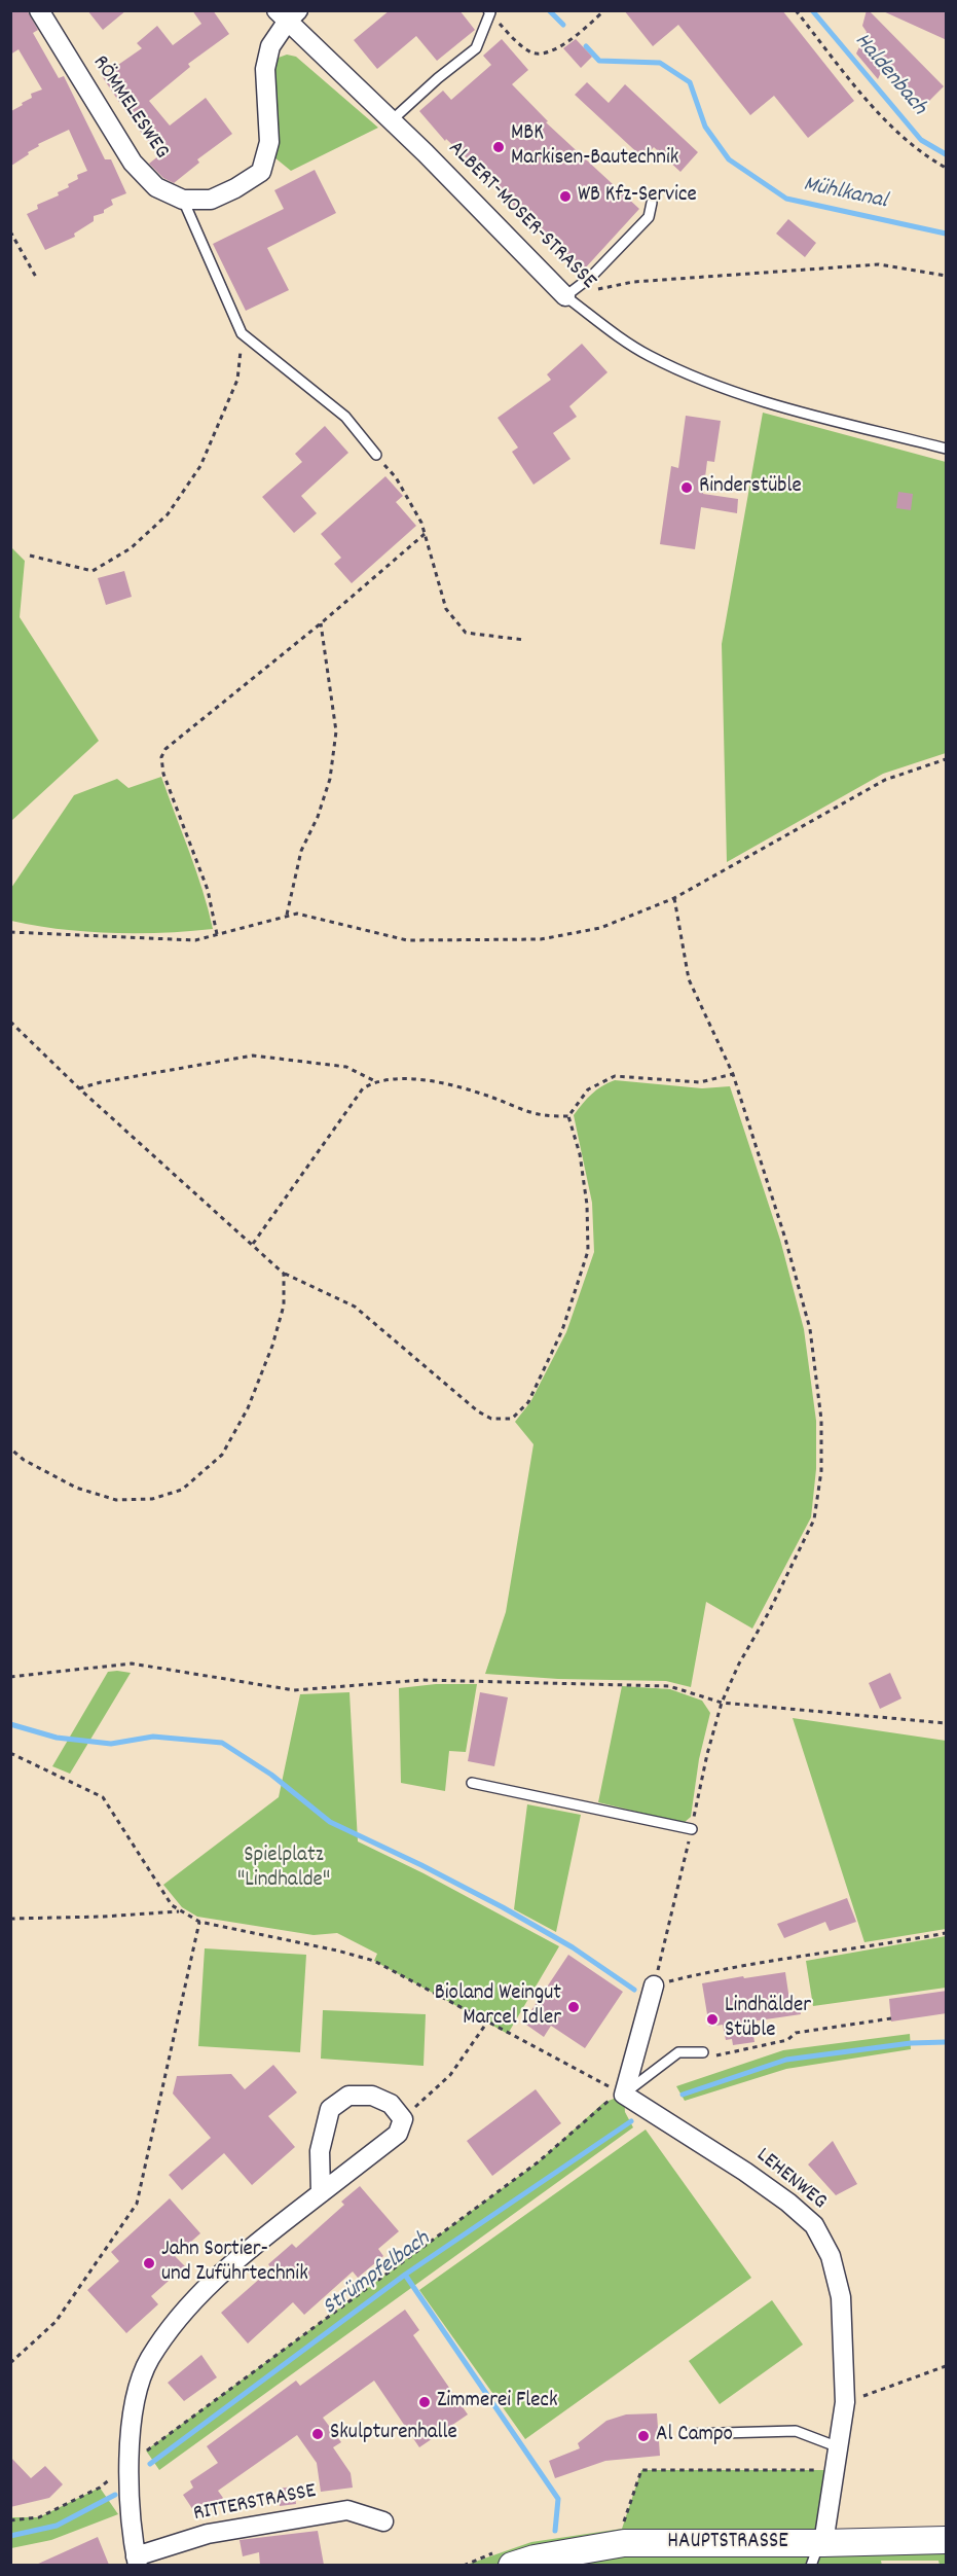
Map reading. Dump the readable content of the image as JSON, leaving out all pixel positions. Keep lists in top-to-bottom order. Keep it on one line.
{"streets":{"main road":["HAUPTSTRASSE"],"street":["RÖMMELESWEG","ALBERT-MOSER-STRASSE","LEHENWEG","RITTERSTRASSE"]},"crossings":[["RÖMMELESWEG","ALBERT-MOSER-STRASSE"],["LEHENWEG","HAUPTSTRASSE"]],"water":["Haldenbach","Mühlkanal","Strümpfelbach"],"parks":["Spielplatz \"Lindhalde\""],"places":["MBK Markisen-Bautechnik","WB Kfz-Service","Rinderstüble","Bioland Weingut Marcel Idler","Lindhälder Stüble","Jahn Sortier- und Zuführtechnik","Zimmerei Fleck","Skulpturenhalle","Al Campo"]}
